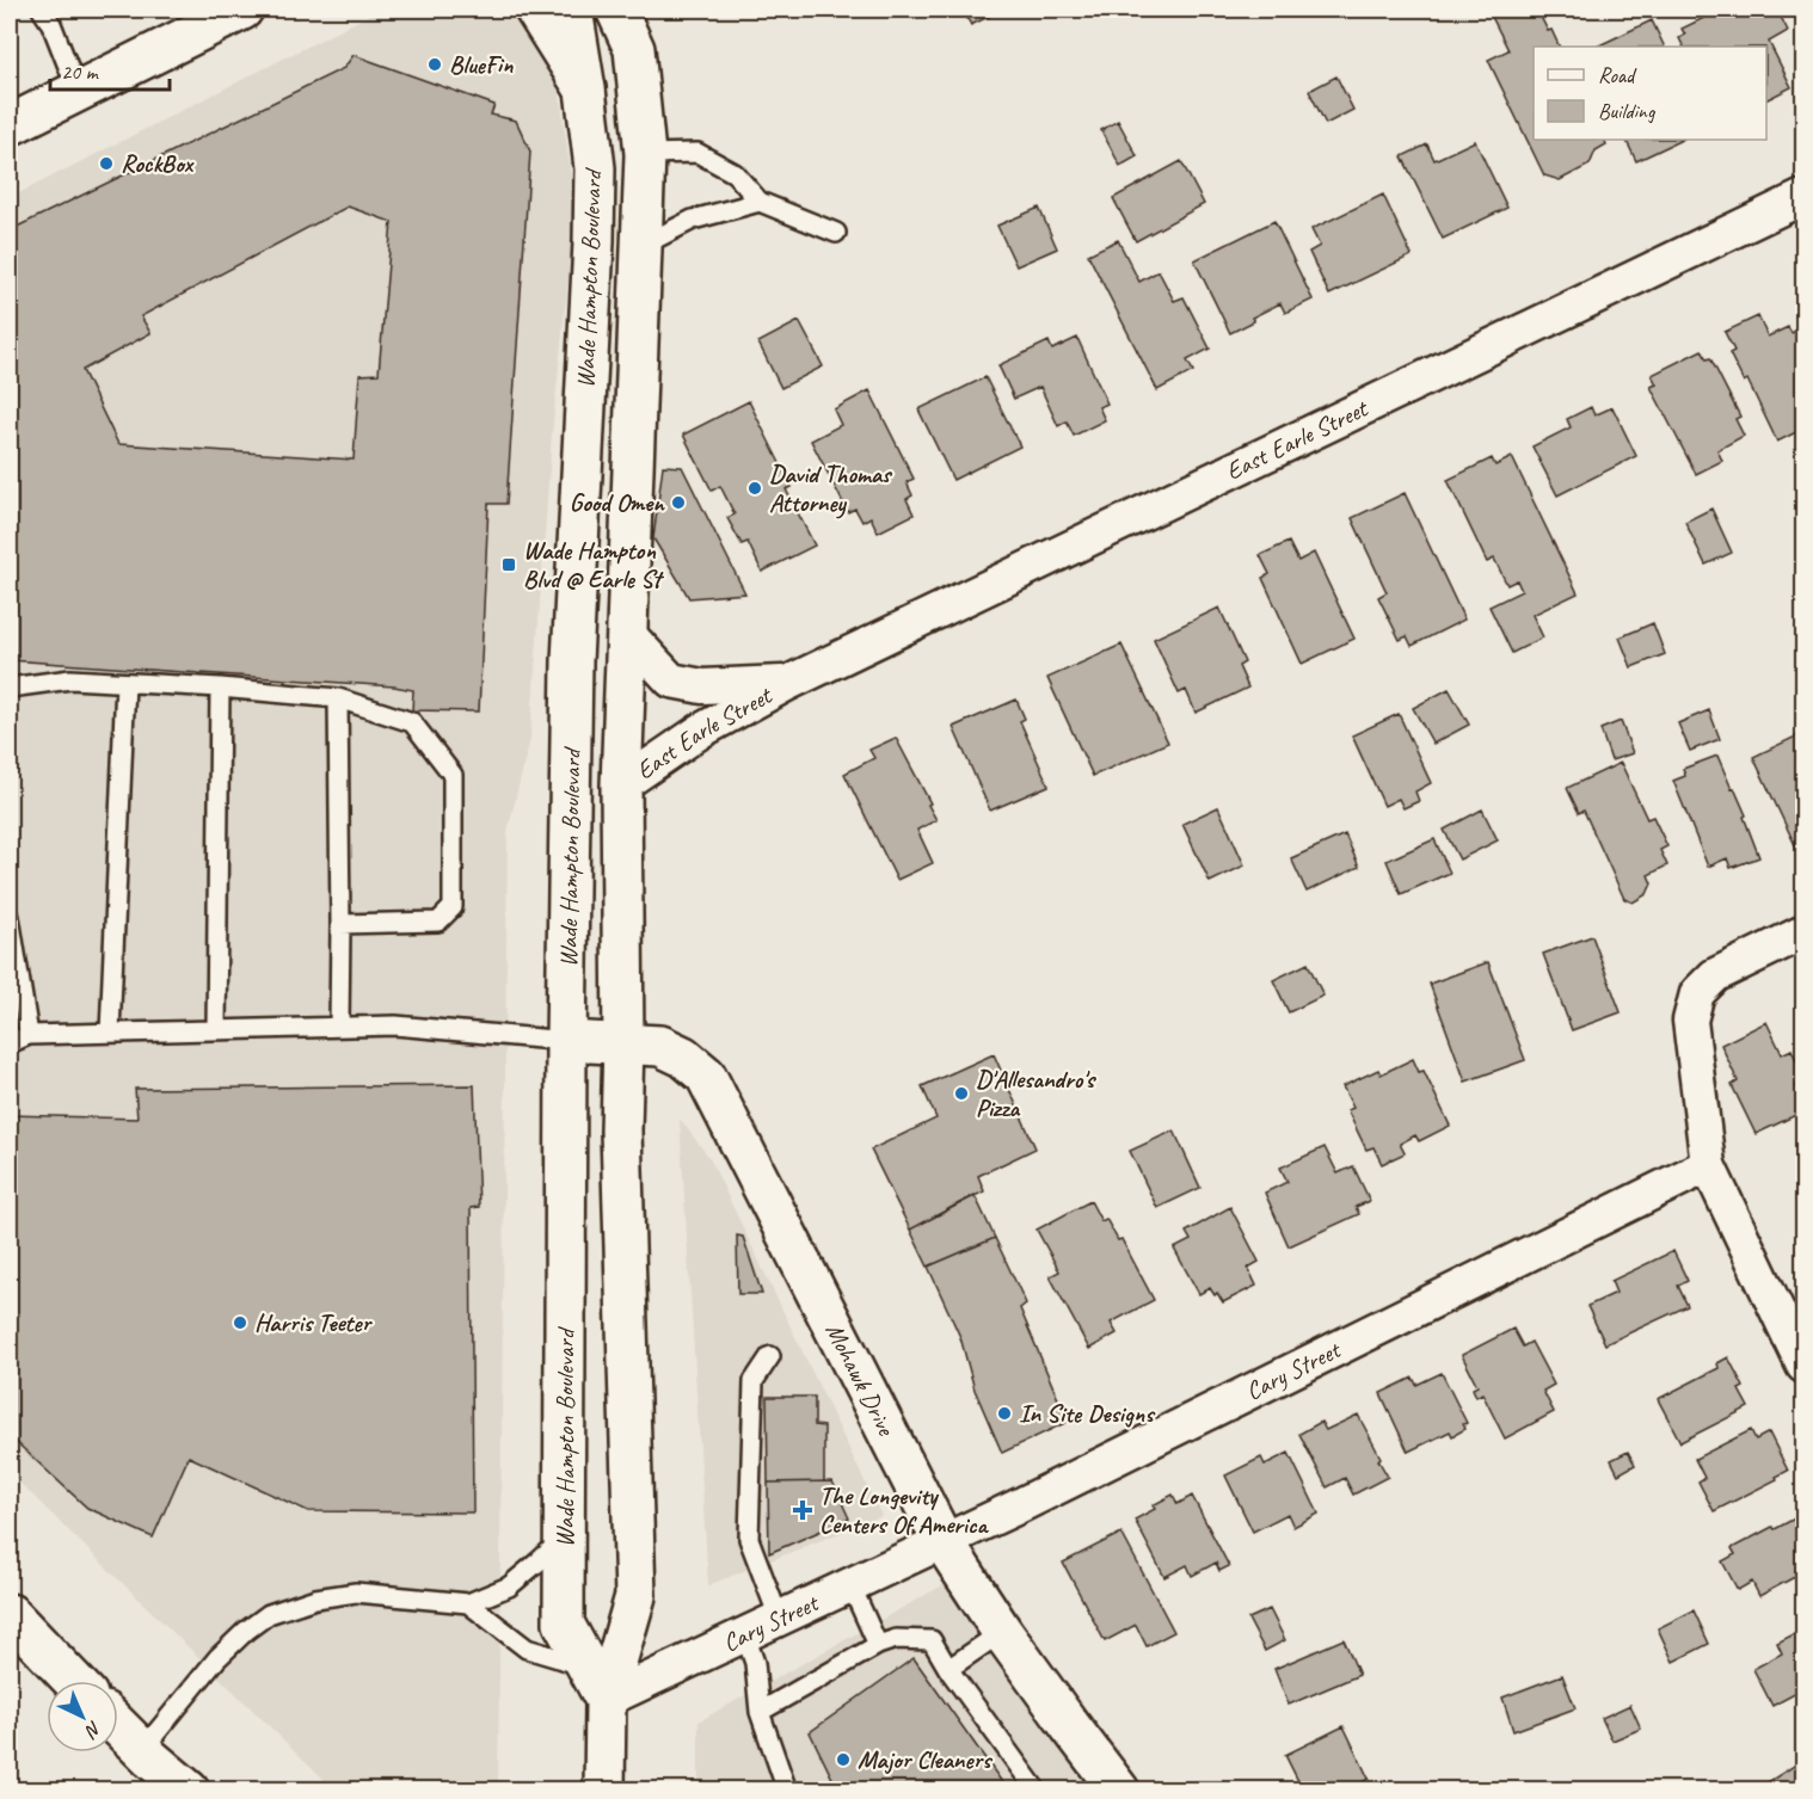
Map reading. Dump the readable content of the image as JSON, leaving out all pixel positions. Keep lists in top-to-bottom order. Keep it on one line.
{"streets":{"main road":["Wade Hampton Boulevard","Mohawk Drive"],"street":["East Earle Street","Cary Street"]},"crossings":[["Wade Hampton Boulevard","East Earle Street"],["Wade Hampton Boulevard","Cary Street"],["Wade Hampton Boulevard","Mohawk Drive"],["Cary Street","Mohawk Drive"]],"places":{"other":["BlueFin","RockBox","David Thomas Attorney","Good Omen","D'Allesandro's Pizza","Harris Teeter","In Site Designs","Major Cleaners"],"transit":["Wade Hampton Blvd @ Earle St"],"health":["The Longevity Centers Of America"]},"legend":["Road","Building"],"scale_bar":"20 m","north":"bottom right"}
